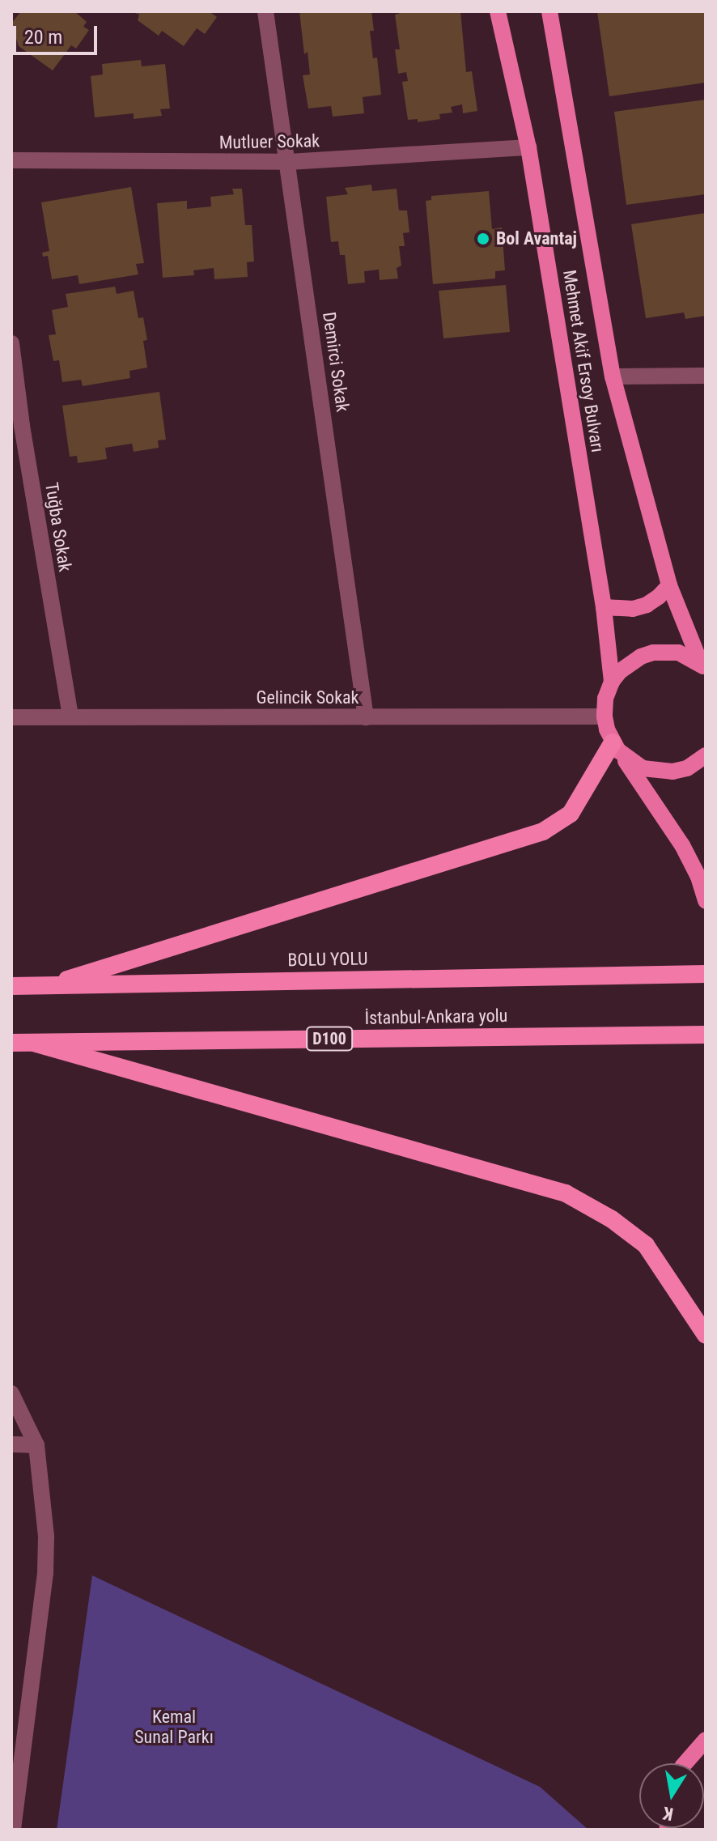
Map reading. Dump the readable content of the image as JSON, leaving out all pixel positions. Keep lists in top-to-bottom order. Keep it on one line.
{"streets":{"highway":["BOLU YOLU","İstanbul-Ankara yolu","D100"],"main road":["Mehmet Akif Ersoy Bulvarı"],"street":["Mutluer Sokak","Demirci Sokak","Tuğba Sokak","Gelincik Sokak"]},"crossings":[["Mutluer Sokak","Mehmet Akif Ersoy Bulvarı"],["Mutluer Sokak","Demirci Sokak"],["Demirci Sokak","Gelincik Sokak"],["Tuğba Sokak","Gelincik Sokak"]],"parks":["Kemal Sunal Parkı"],"places":["Bol Avantaj"],"scale_bar":"20 m","north":"bottom"}
